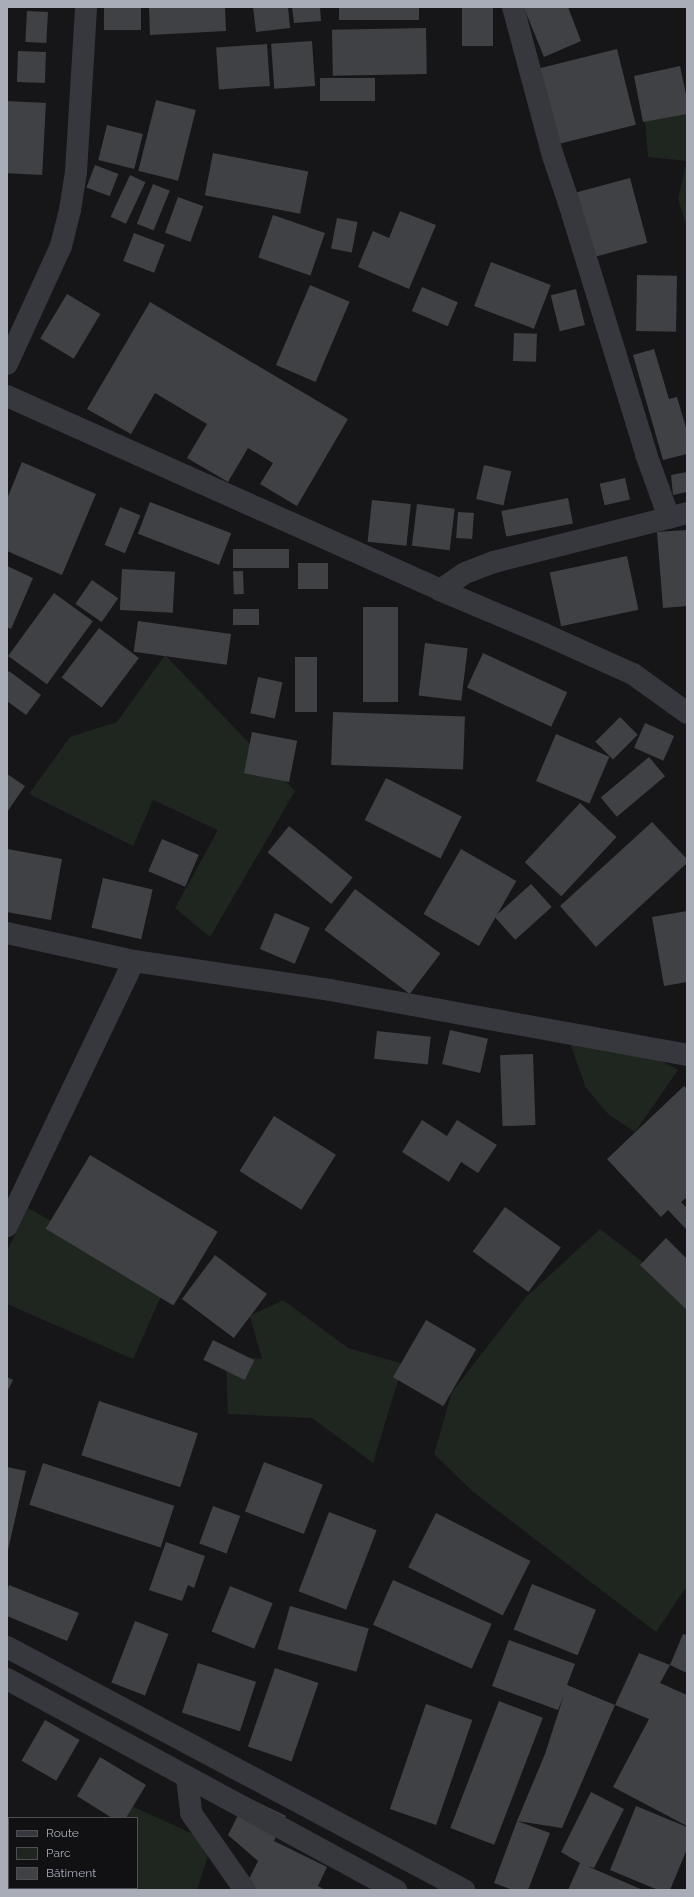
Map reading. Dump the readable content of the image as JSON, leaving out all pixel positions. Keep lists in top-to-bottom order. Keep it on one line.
{"legend":["Route","Parc","Bâtiment"]}
